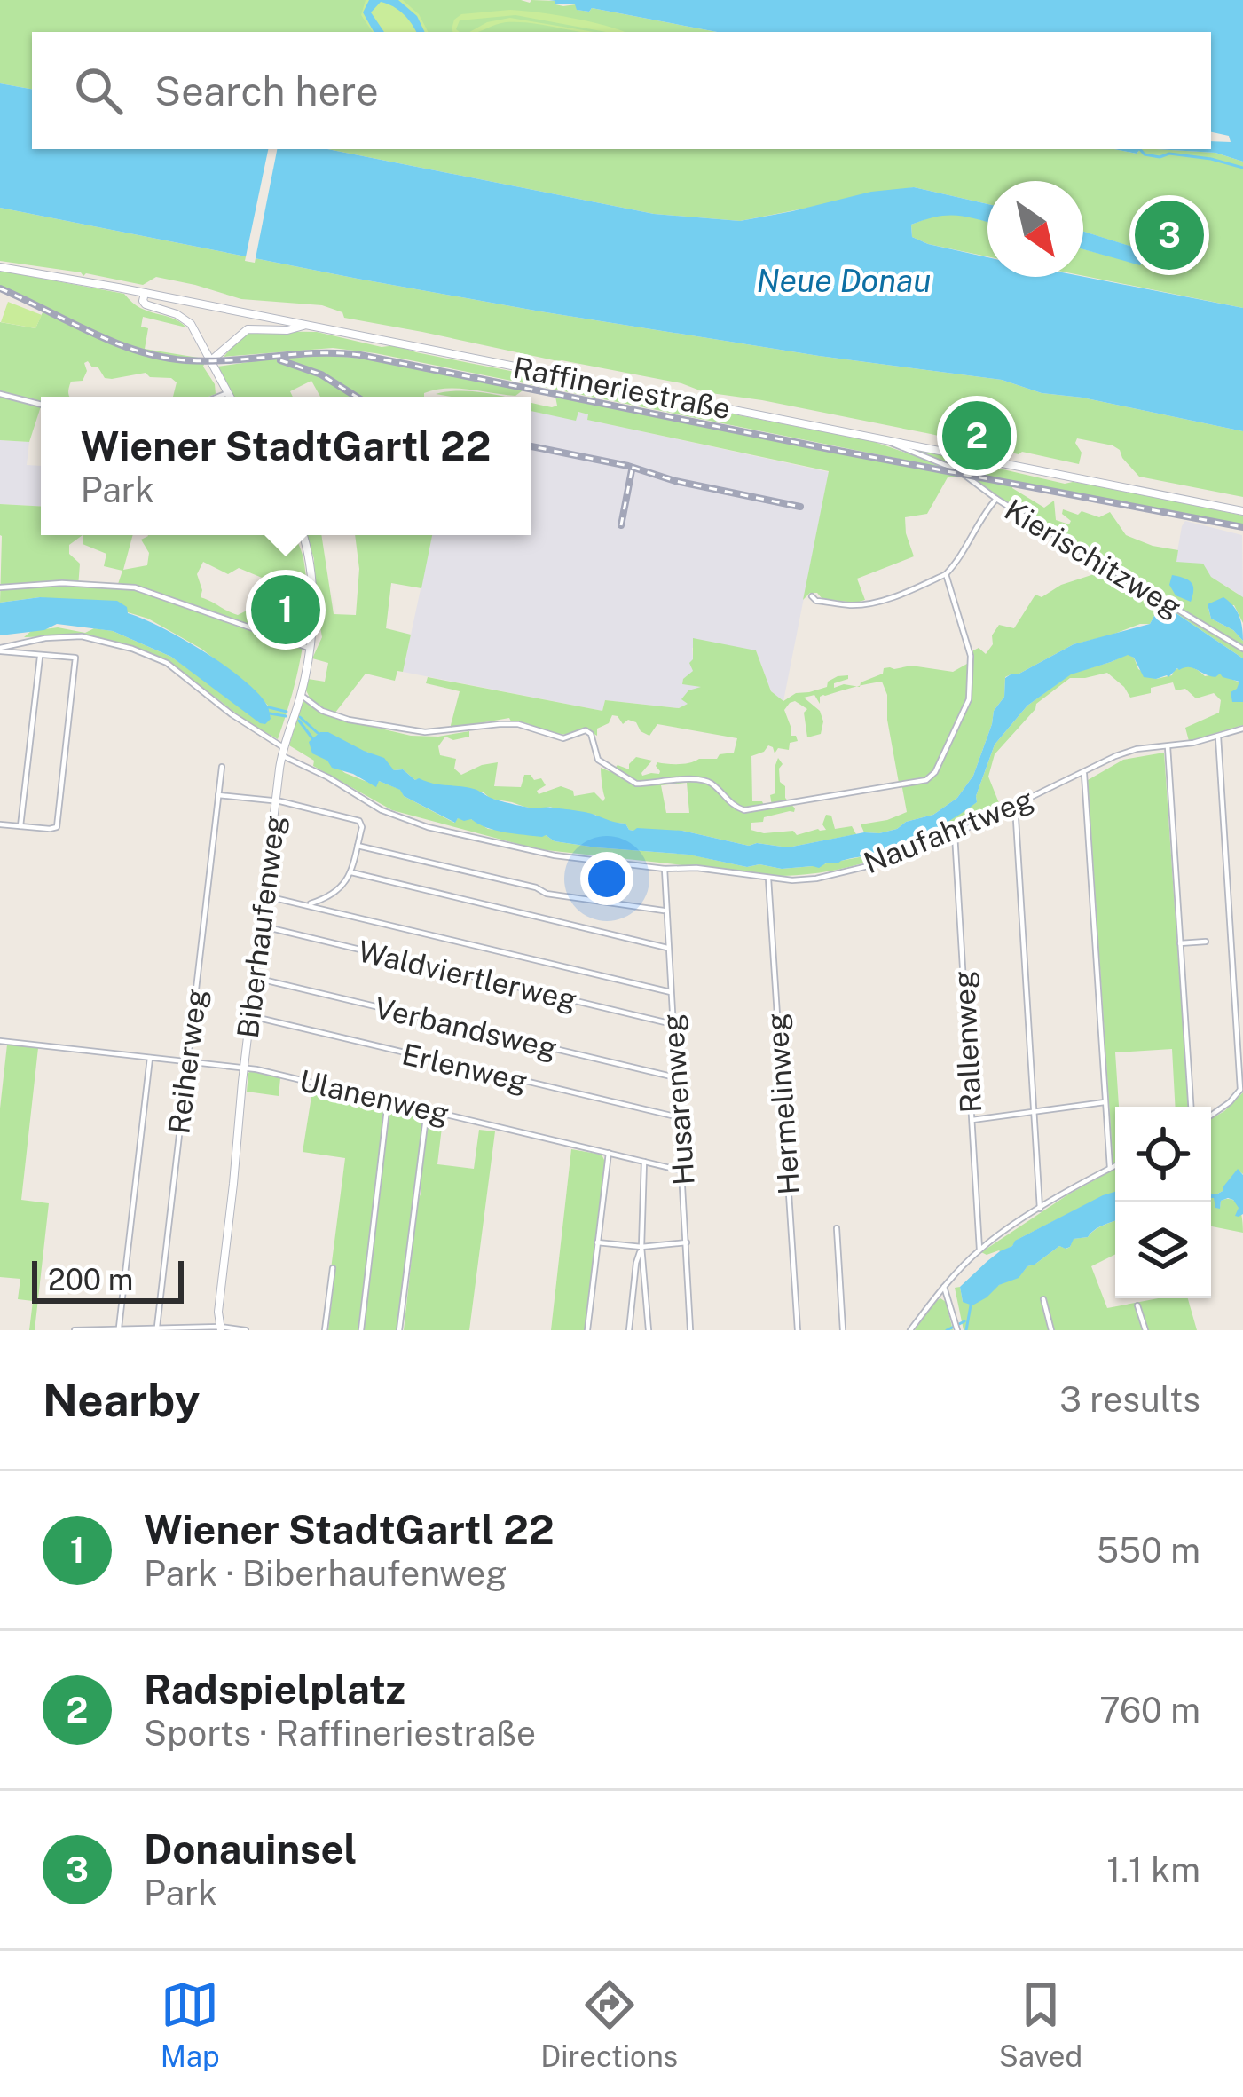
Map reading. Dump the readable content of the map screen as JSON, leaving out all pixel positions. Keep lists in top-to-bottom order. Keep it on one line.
{"streets":{"main road":["Raffineriestraße","Biberhaufenweg"],"street":["Kierischitzweg","Naufahrtweg","Waldviertlerweg","Verbandsweg","Rallenweg","Reiherweg","Erlenweg","Ulanenweg","Husarenweg","Hermelinweg"]},"crossings":[["Raffineriestraße","Kierischitzweg"],["Naufahrtweg","Biberhaufenweg"],["Naufahrtweg","Rallenweg"],["Naufahrtweg","Husarenweg"],["Naufahrtweg","Hermelinweg"],["Biberhaufenweg","Waldviertlerweg"],["Biberhaufenweg","Verbandsweg"],["Biberhaufenweg","Erlenweg"],["Biberhaufenweg","Ulanenweg"],["Waldviertlerweg","Husarenweg"],["Verbandsweg","Husarenweg"],["Reiherweg","Ulanenweg"],["Erlenweg","Husarenweg"],["Ulanenweg","Husarenweg"]],"water":["Neue Donau"],"scale_bar":"200 m","north":"bottom right","page":{"search":"Search here","pins":["3","2","1"],"popup":["Wiener StadtGartl 22","Park"],"scale":"200 m","heading":["Nearby","3 results"],"list":[{"mark":"1","name":"Wiener StadtGartl 22","note":"Park · Biberhaufenweg","value":"550 m"},{"mark":"2","name":"Radspielplatz","note":"Sports · Raffineriestraße","value":"760 m"},{"mark":"3","name":"Donauinsel","note":"Park","value":"1.1 km"}],"nav":["Map","Directions","Saved"]}}
